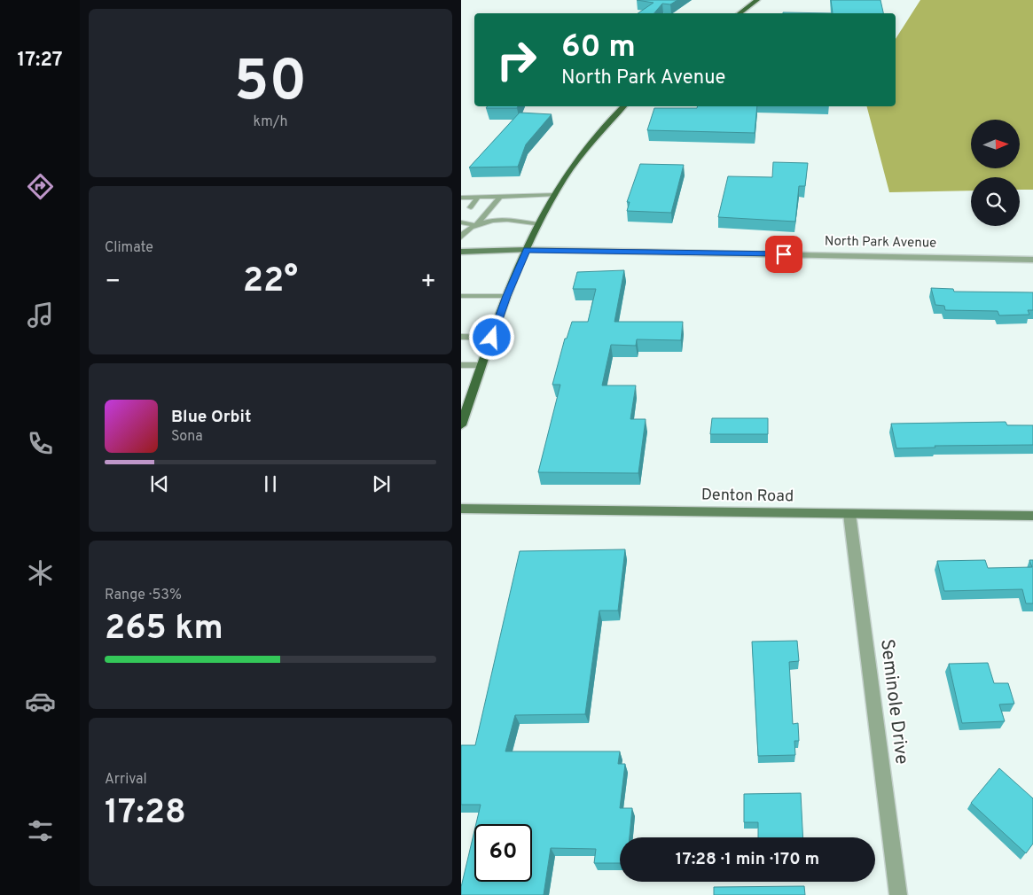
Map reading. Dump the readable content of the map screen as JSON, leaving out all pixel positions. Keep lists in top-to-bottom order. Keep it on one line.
{"streets":{"street":["North Park Avenue","Denton Road","Seminole Drive"]},"crossings":[["Denton Road","Seminole Drive"]],"north":"right","page":{"tabs":"17:27","tile":[["50","km/h"],"Climate",["Range · 53%","265 km"],["Arrival","17:28"]],"turn":["60 m","North Park Avenue"],"heat":["−","22°","+"],"song":["Blue Orbit","Sona"],"limit":"60","trip":"17:28 · 1 min · 170 m"}}
